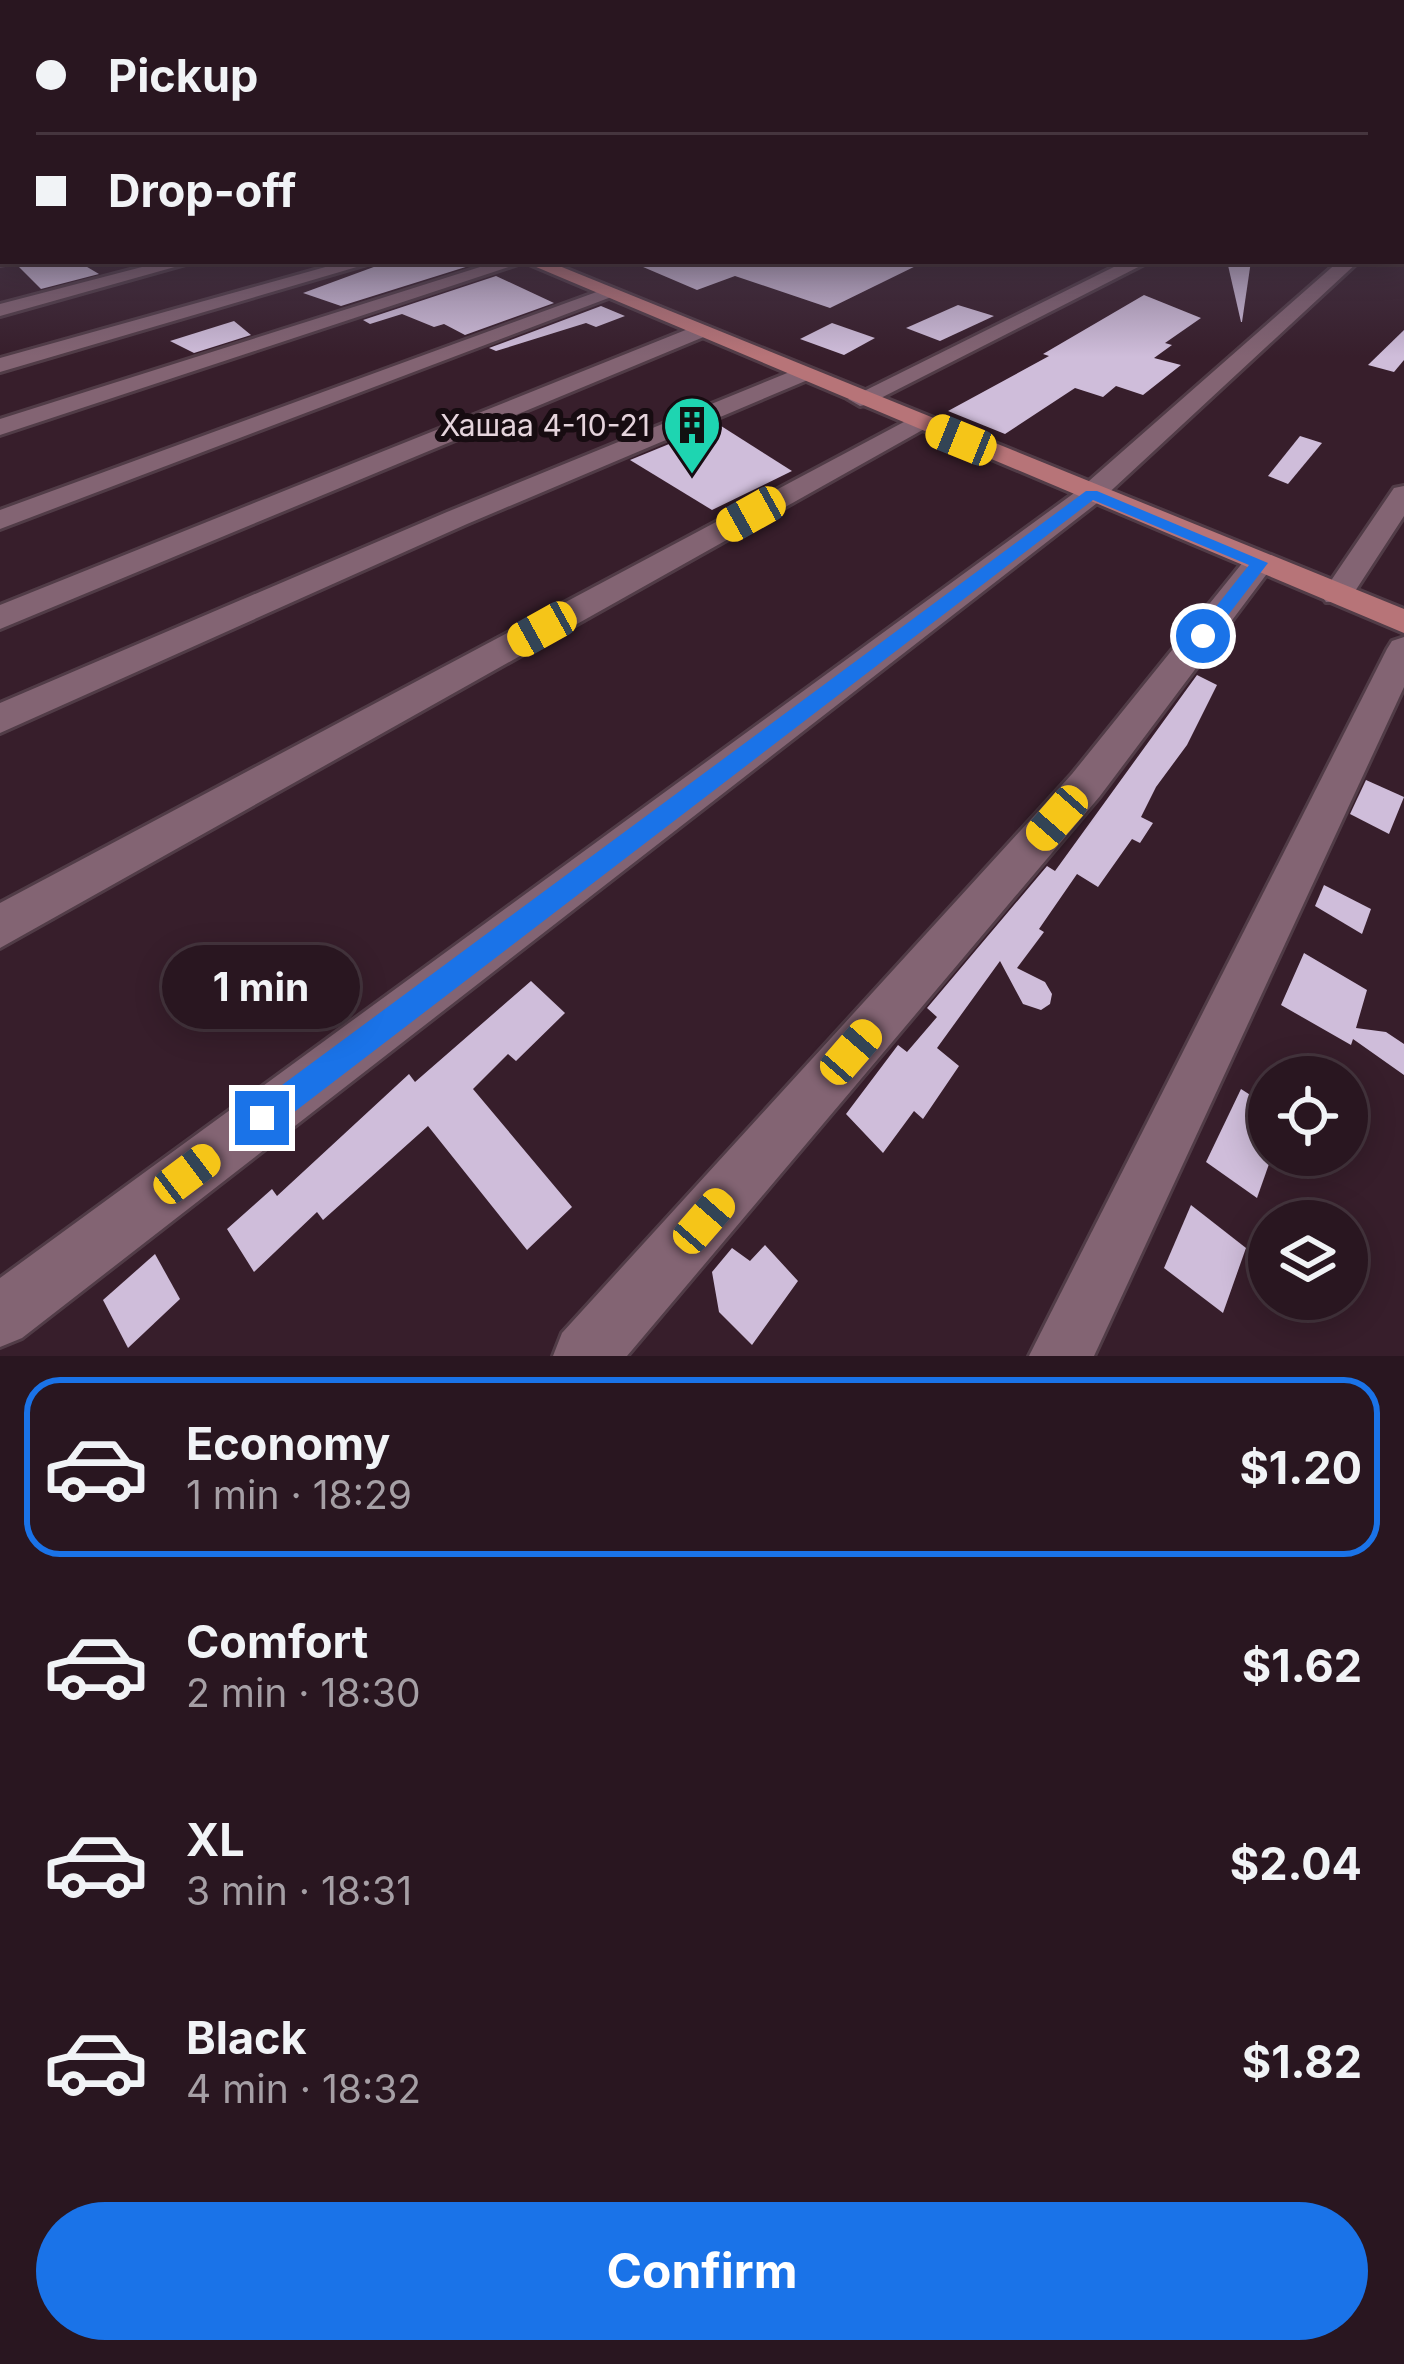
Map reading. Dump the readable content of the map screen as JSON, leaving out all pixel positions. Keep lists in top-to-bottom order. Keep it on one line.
{"places":{"building":["Хашаа 4-10-21"]},"page":{"banner":["Pickup","Drop-off"],"bubble":"1 min","list":[{"name":"Economy","note":"1 min · 18:29","value":"$1.20"},{"name":"Comfort","note":"2 min · 18:30","value":"$1.62"},{"name":"XL","note":"3 min · 18:31","value":"$2.04"},{"name":"Black","note":"4 min · 18:32","value":"$1.82"}],"buttons":"Confirm"}}
